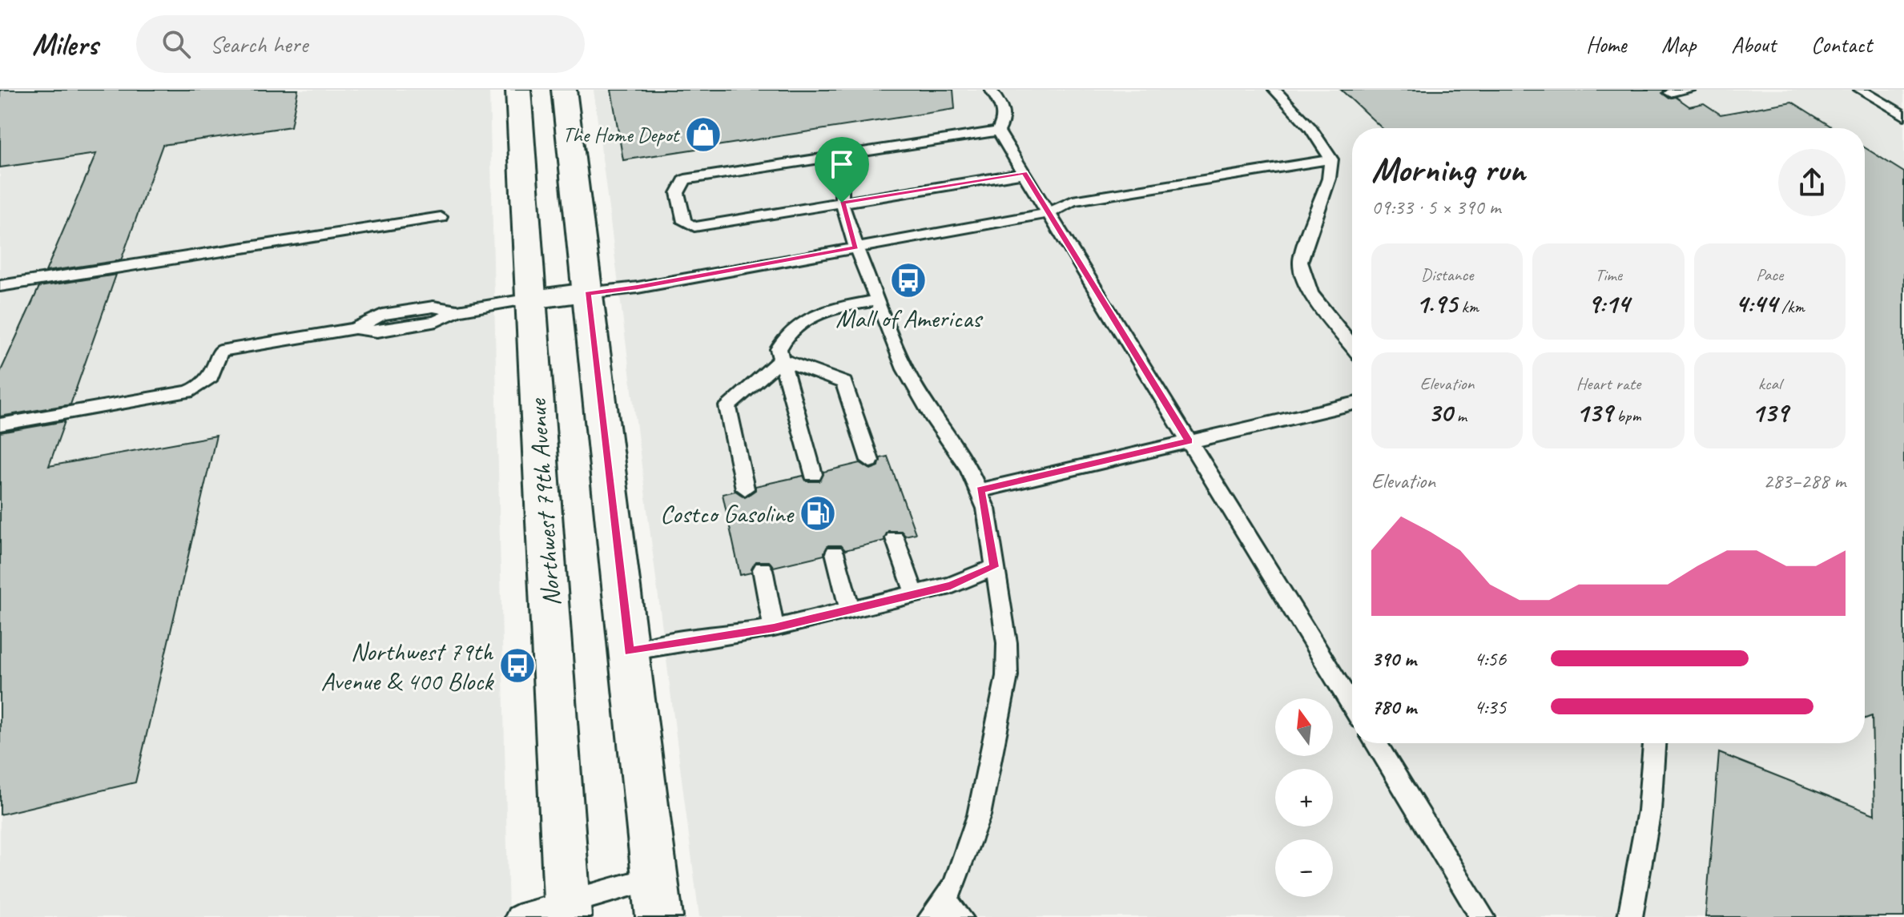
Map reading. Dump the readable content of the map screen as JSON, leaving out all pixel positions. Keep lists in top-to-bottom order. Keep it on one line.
{"streets":{"street":["Northwest 79th Avenue"]},"places":{"shop":["The Home Depot"],"bus stop":["Mall of Americas","Northwest 79th Avenue & 400 Block"],"fuel station":["Costco Gasoline"]},"north":"top","page":{"header":"Milers","search":"Search here","nav":["Home","Map","About","Contact"],"heading":["Morning run","09:33 · 5 × 390 m"],"stats":[["Distance","1.95 km"],["Time","9:14"],["Pace","4:44 /km"],["Elevation","30 m"],["Heart rate","139 bpm"],["kcal","139"]],"chart":["Elevation","283–288 m"],"list":[{"name":"390 m","note":"4:56"},{"name":"780 m","note":"4:35"}],"map_buttons":["+","−"]}}
